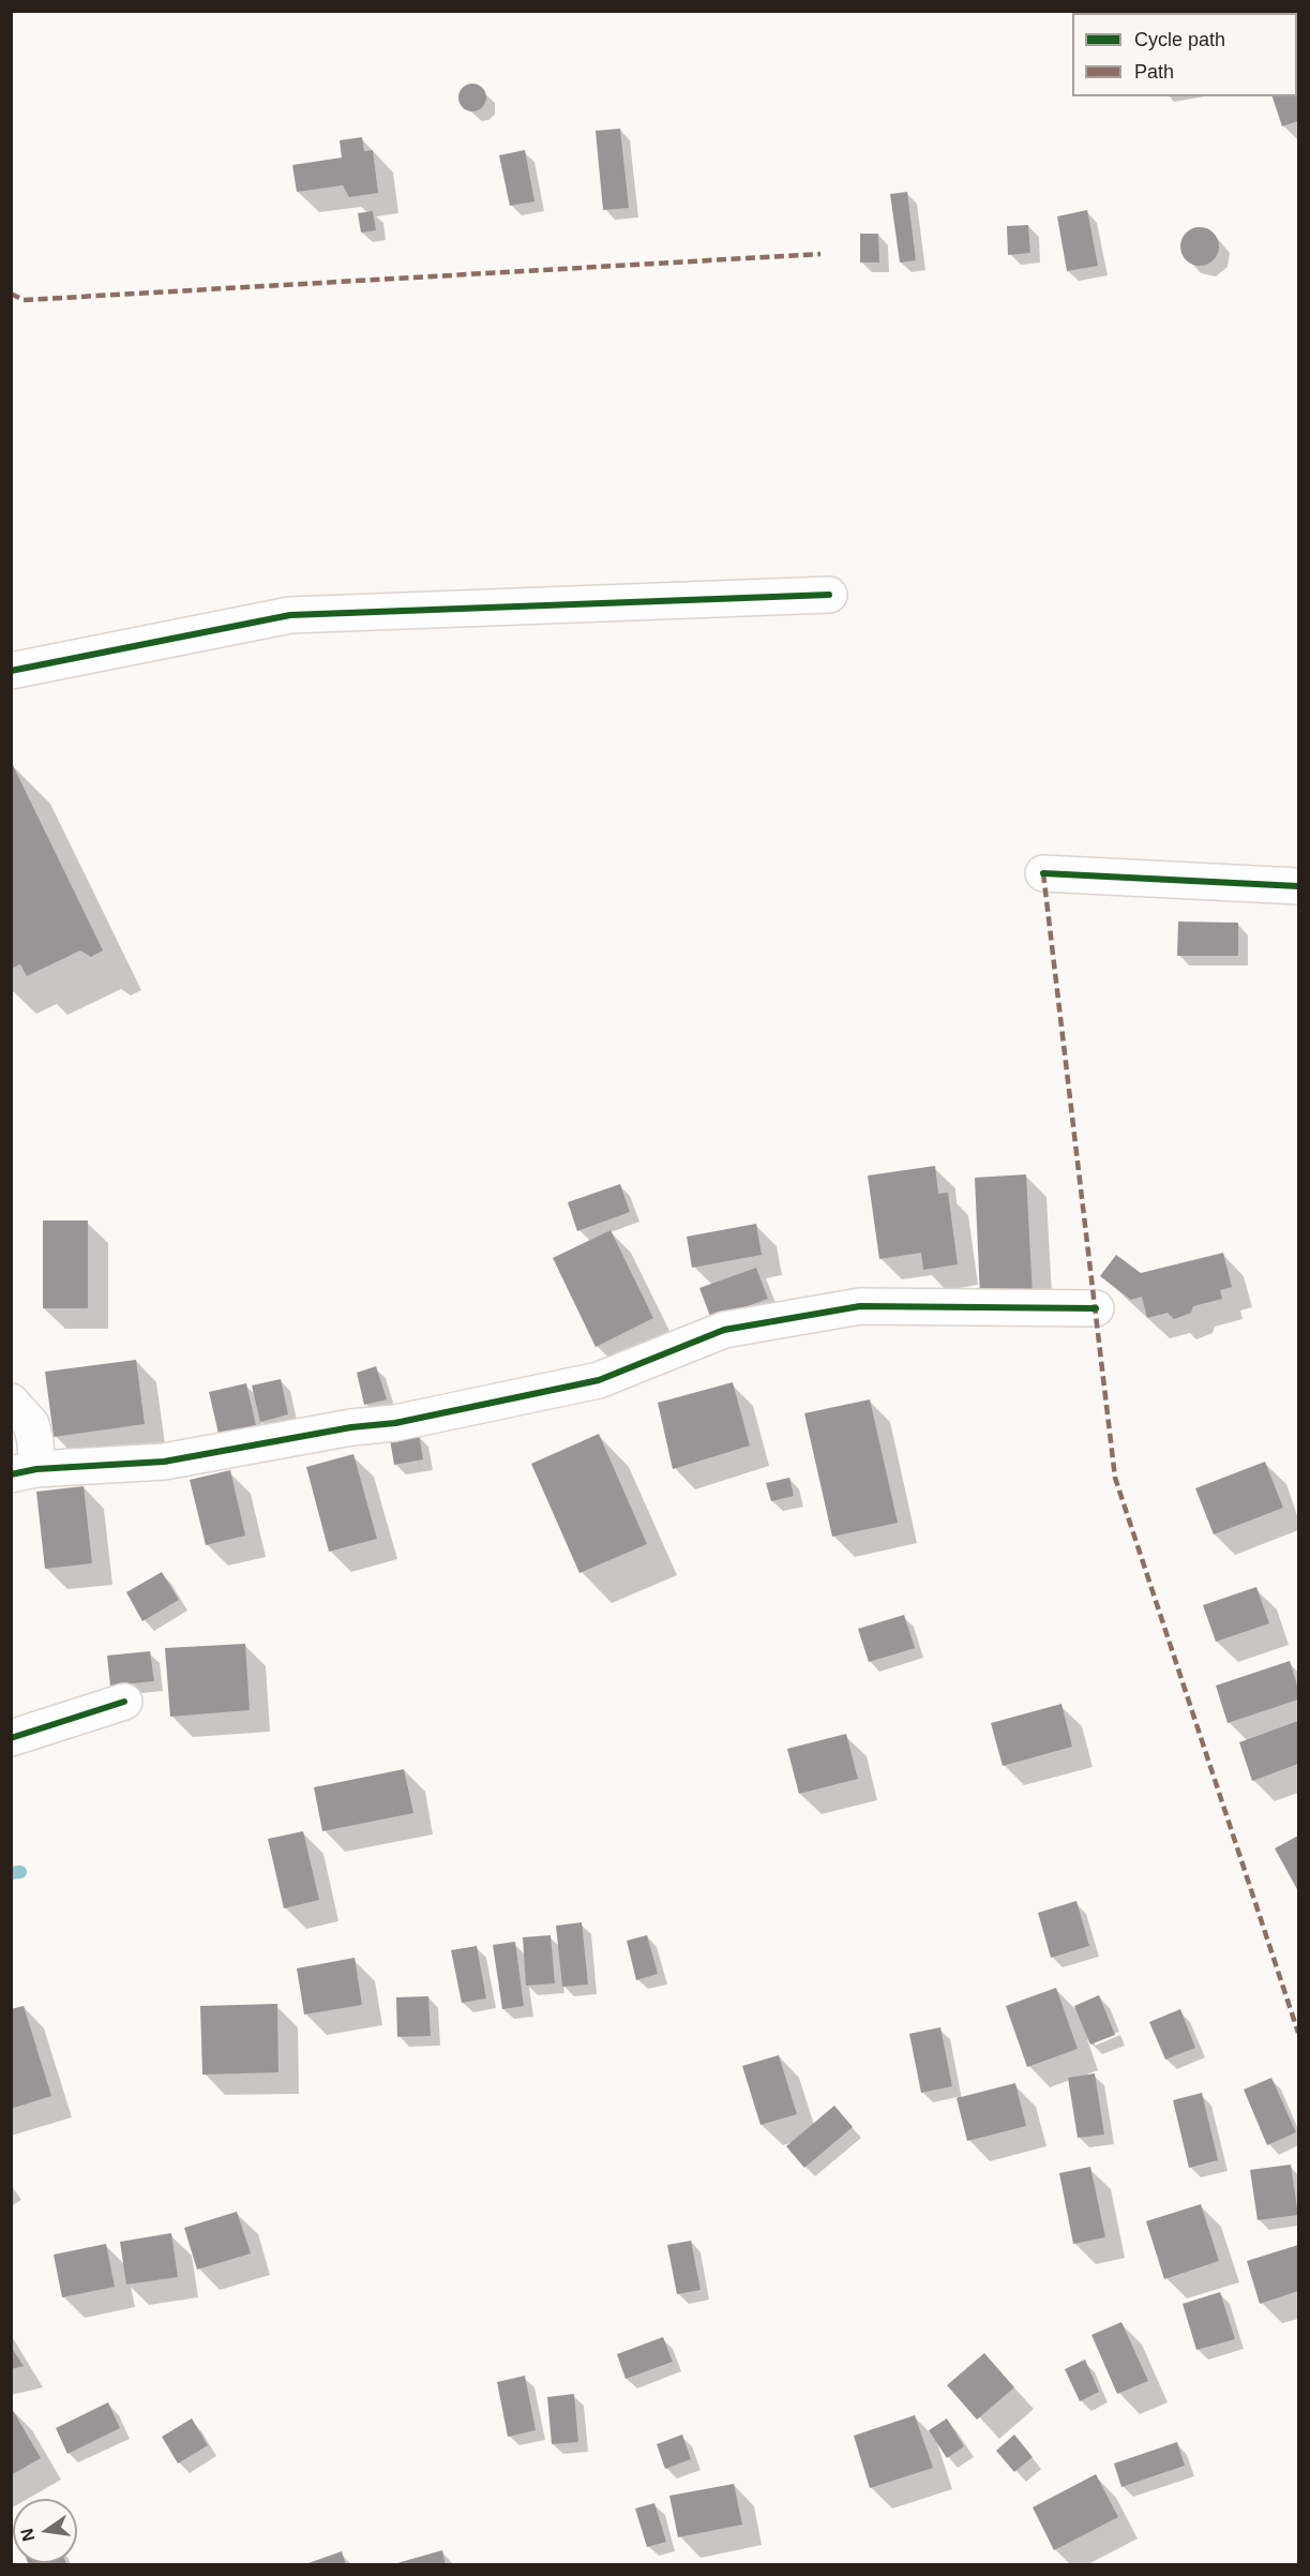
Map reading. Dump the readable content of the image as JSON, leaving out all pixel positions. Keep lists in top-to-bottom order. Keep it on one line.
{"legend":["Cycle path","Path"],"north":"left"}
